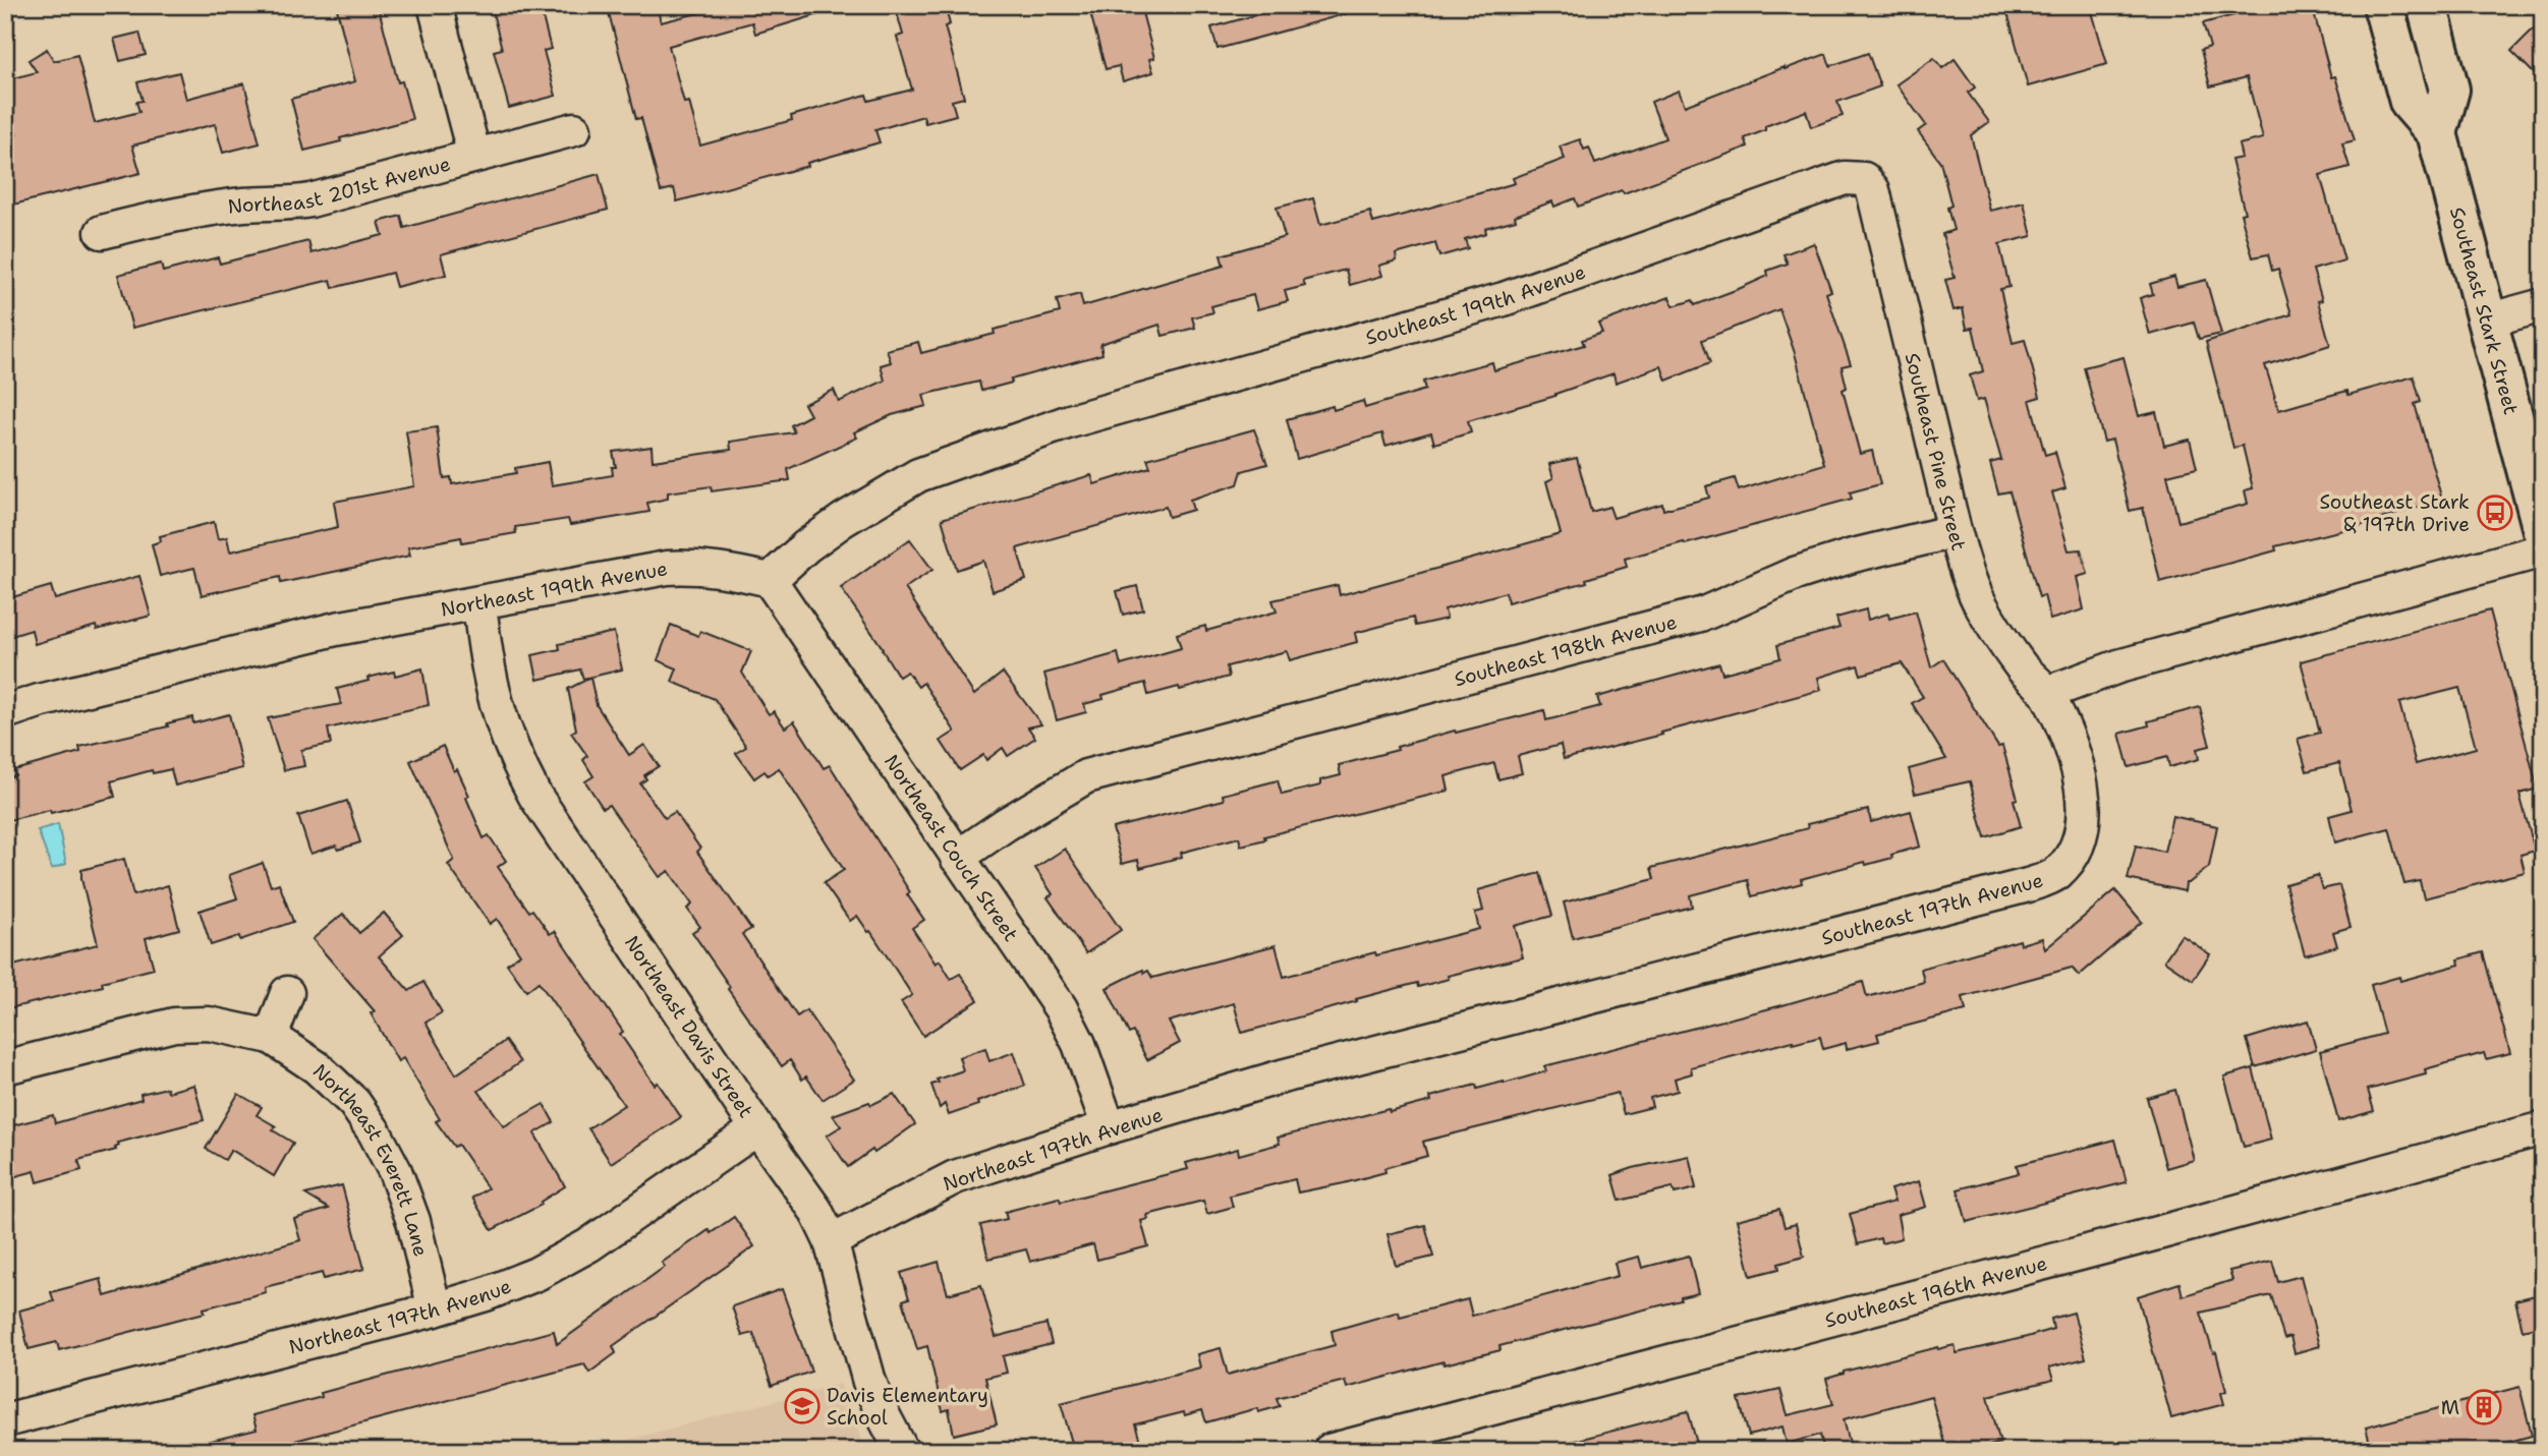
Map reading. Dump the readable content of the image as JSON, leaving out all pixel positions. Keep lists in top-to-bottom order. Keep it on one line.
{"streets":{"main road":["Southeast Stark Street"],"street":["Northeast 201st Avenue","Southeast 199th Avenue","Southeast Pine Street","Northeast 199th Avenue","Southeast 198th Avenue","Northeast Couch Street","Southeast 197th Avenue","Northeast Davis Street","Northeast 197th Avenue","Northeast Everett Lane","Southeast 196th Avenue"]},"crossings":[["Southeast 199th Avenue","Southeast Pine Street"],["Southeast 199th Avenue","Northeast 199th Avenue"],["Southeast 199th Avenue","Northeast Couch Street"],["Southeast Pine Street","Southeast 198th Avenue"],["Southeast Pine Street","Southeast 197th Avenue"],["Northeast 199th Avenue","Northeast Couch Street"],["Northeast 199th Avenue","Northeast Davis Street"],["Southeast 198th Avenue","Northeast Couch Street"],["Northeast Couch Street","Northeast 197th Avenue"],["Southeast 197th Avenue","Northeast 197th Avenue"],["Northeast Davis Street","Northeast 197th Avenue"],["Northeast 197th Avenue","Northeast Everett Lane"]],"places":{"bus stop":["Southeast Stark & 197th Drive"],"school or university":["Davis Elementary School"],"building":["M"]}}
